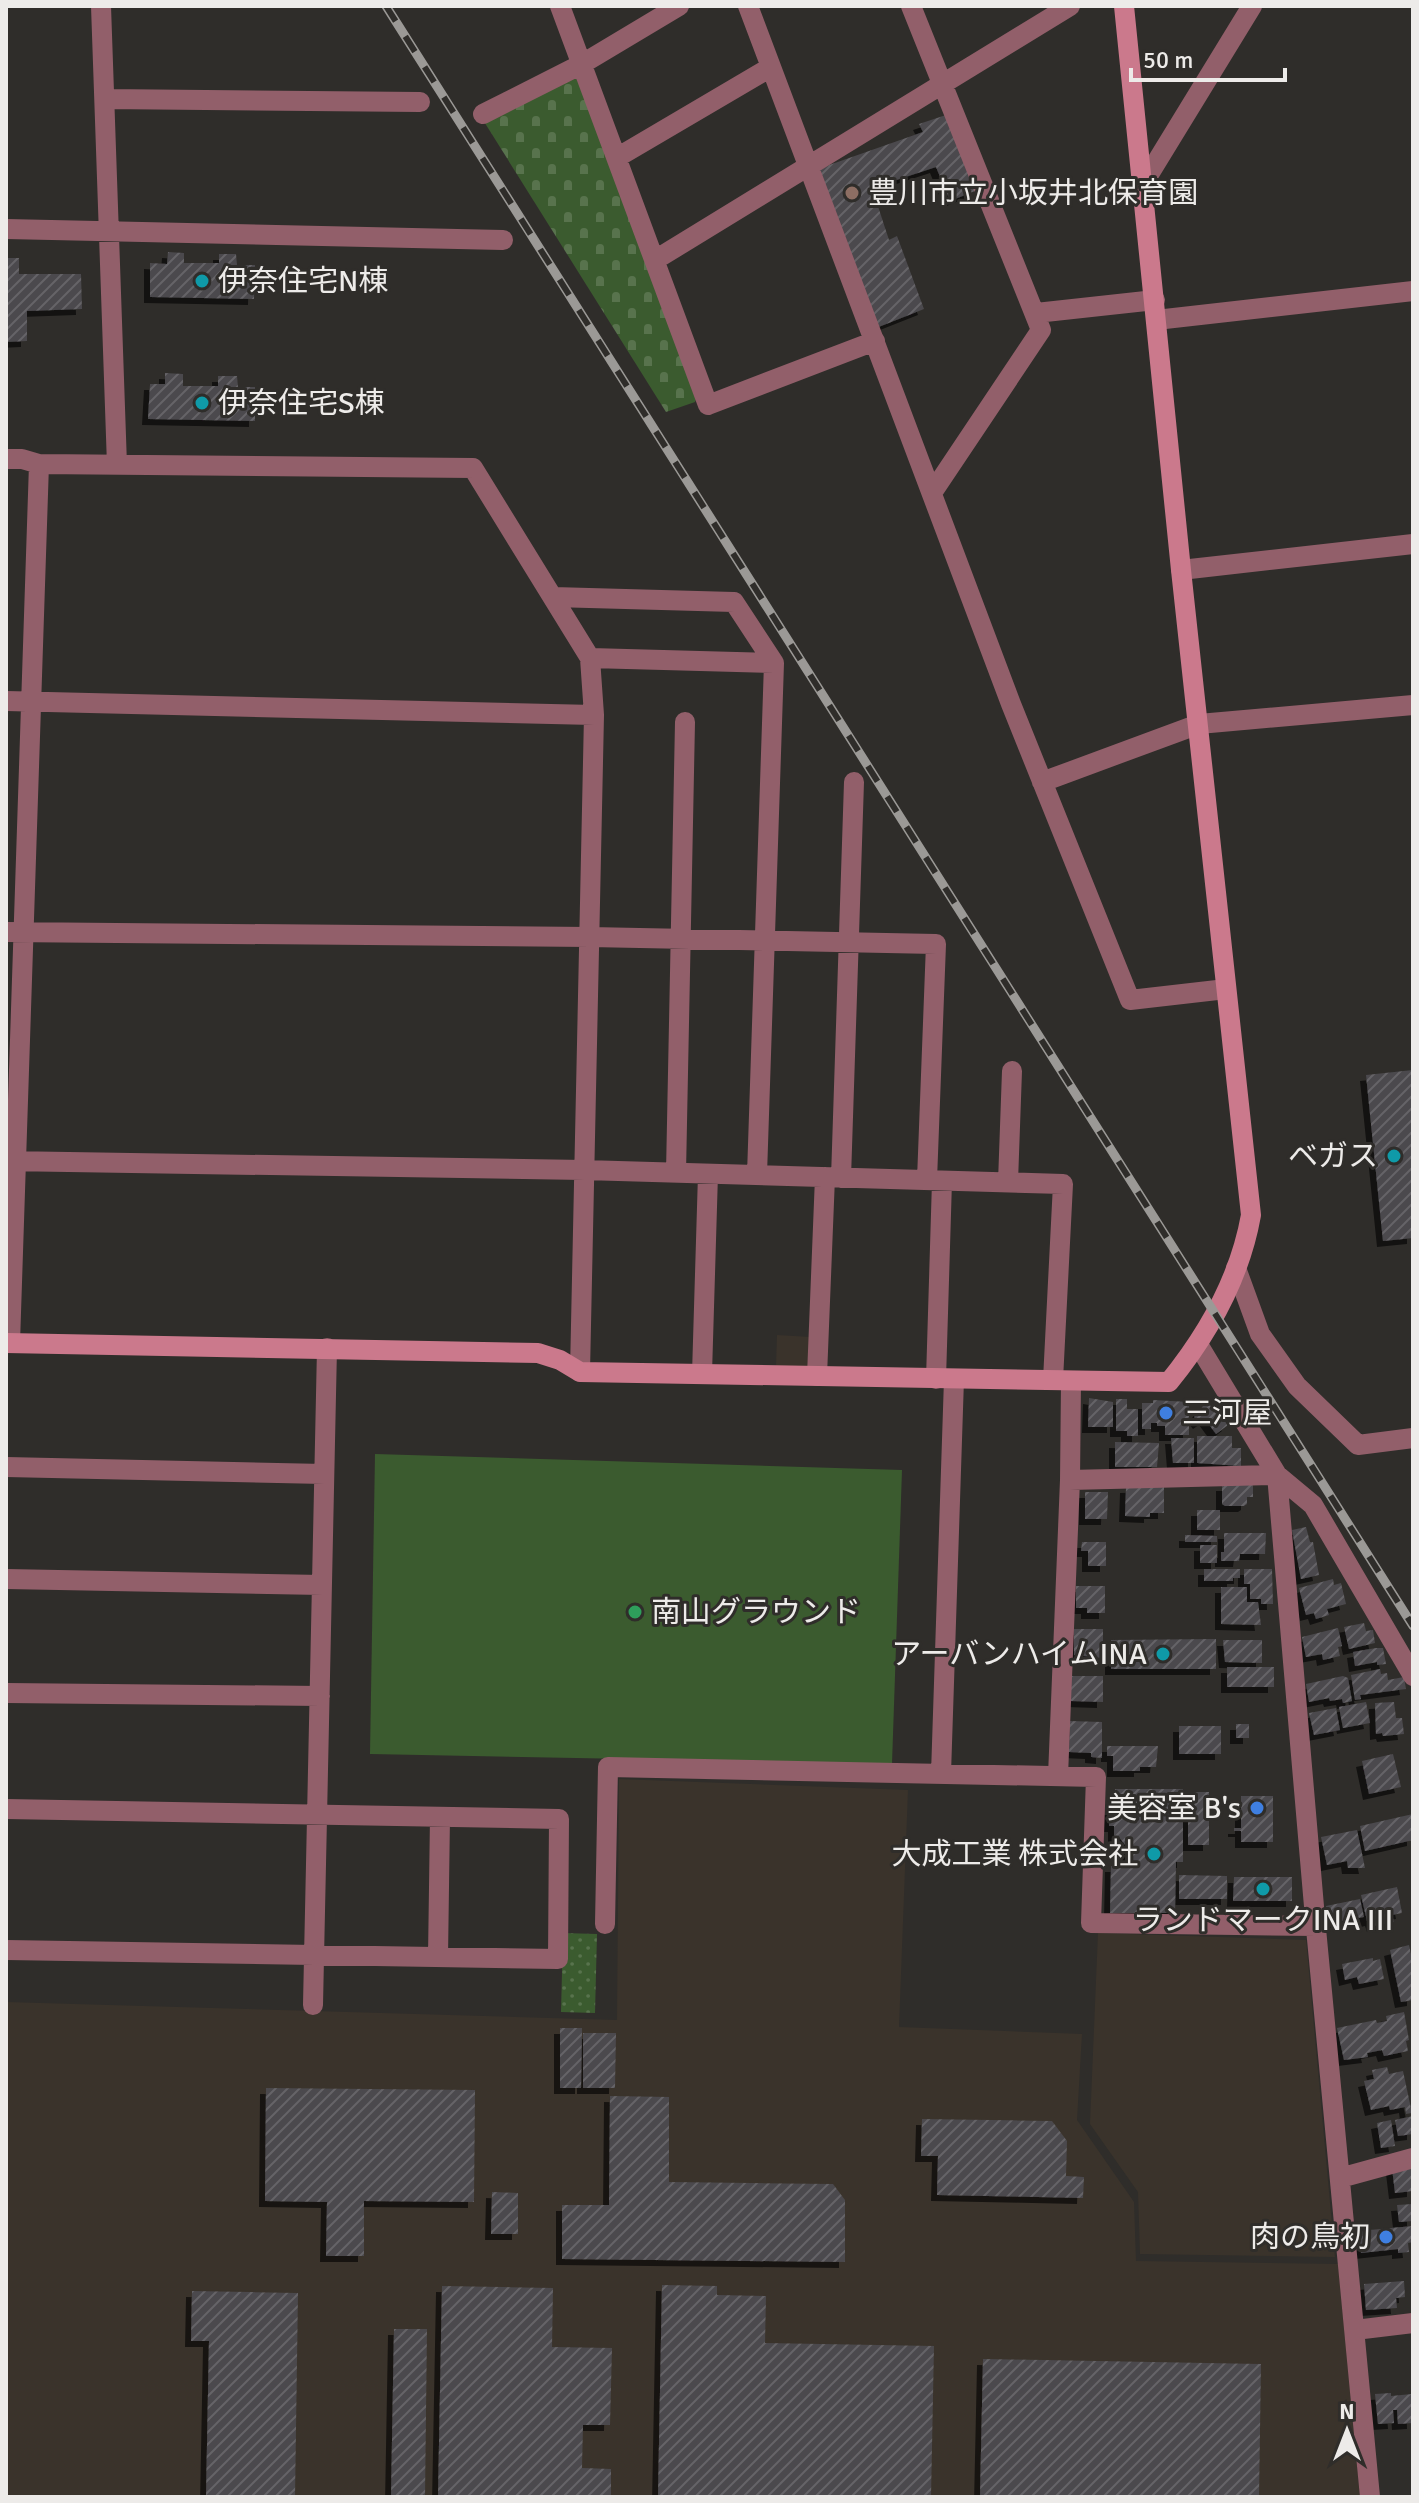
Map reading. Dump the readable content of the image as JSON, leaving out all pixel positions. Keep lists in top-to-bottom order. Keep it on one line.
{"places":["豊川市立小坂井北保育園","伊奈住宅N棟","伊奈住宅S棟","ベガス","三河屋","南山グラウンド","アーバンハイムINA","美容室 B's","大成工業 株式会社","ランドマークINA III","肉の鳥初"],"scale_bar":"50 m","north":"top"}
